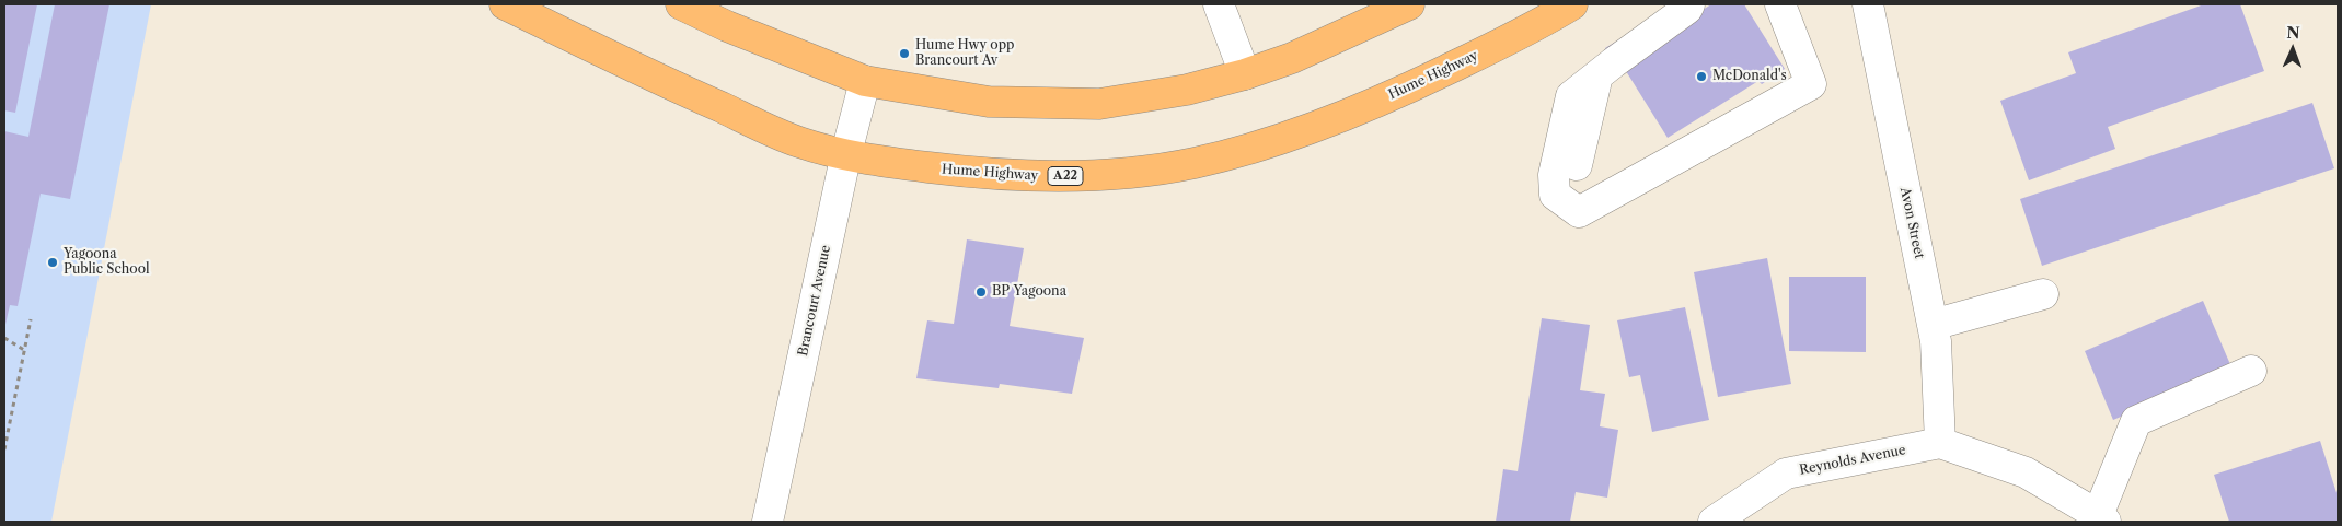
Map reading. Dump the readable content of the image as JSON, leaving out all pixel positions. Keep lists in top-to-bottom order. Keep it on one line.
{"streets":{"highway":["Hume Highway","A22"],"street":["Avon Street","Brancourt Avenue","Reynolds Avenue"]},"crossings":[["Hume Highway","Brancourt Avenue"],["Avon Street","Reynolds Avenue"]],"places":["Hume Hwy opp Brancourt Av","McDonald's","Yagoona Public School","BP Yagoona"],"north":"top"}
